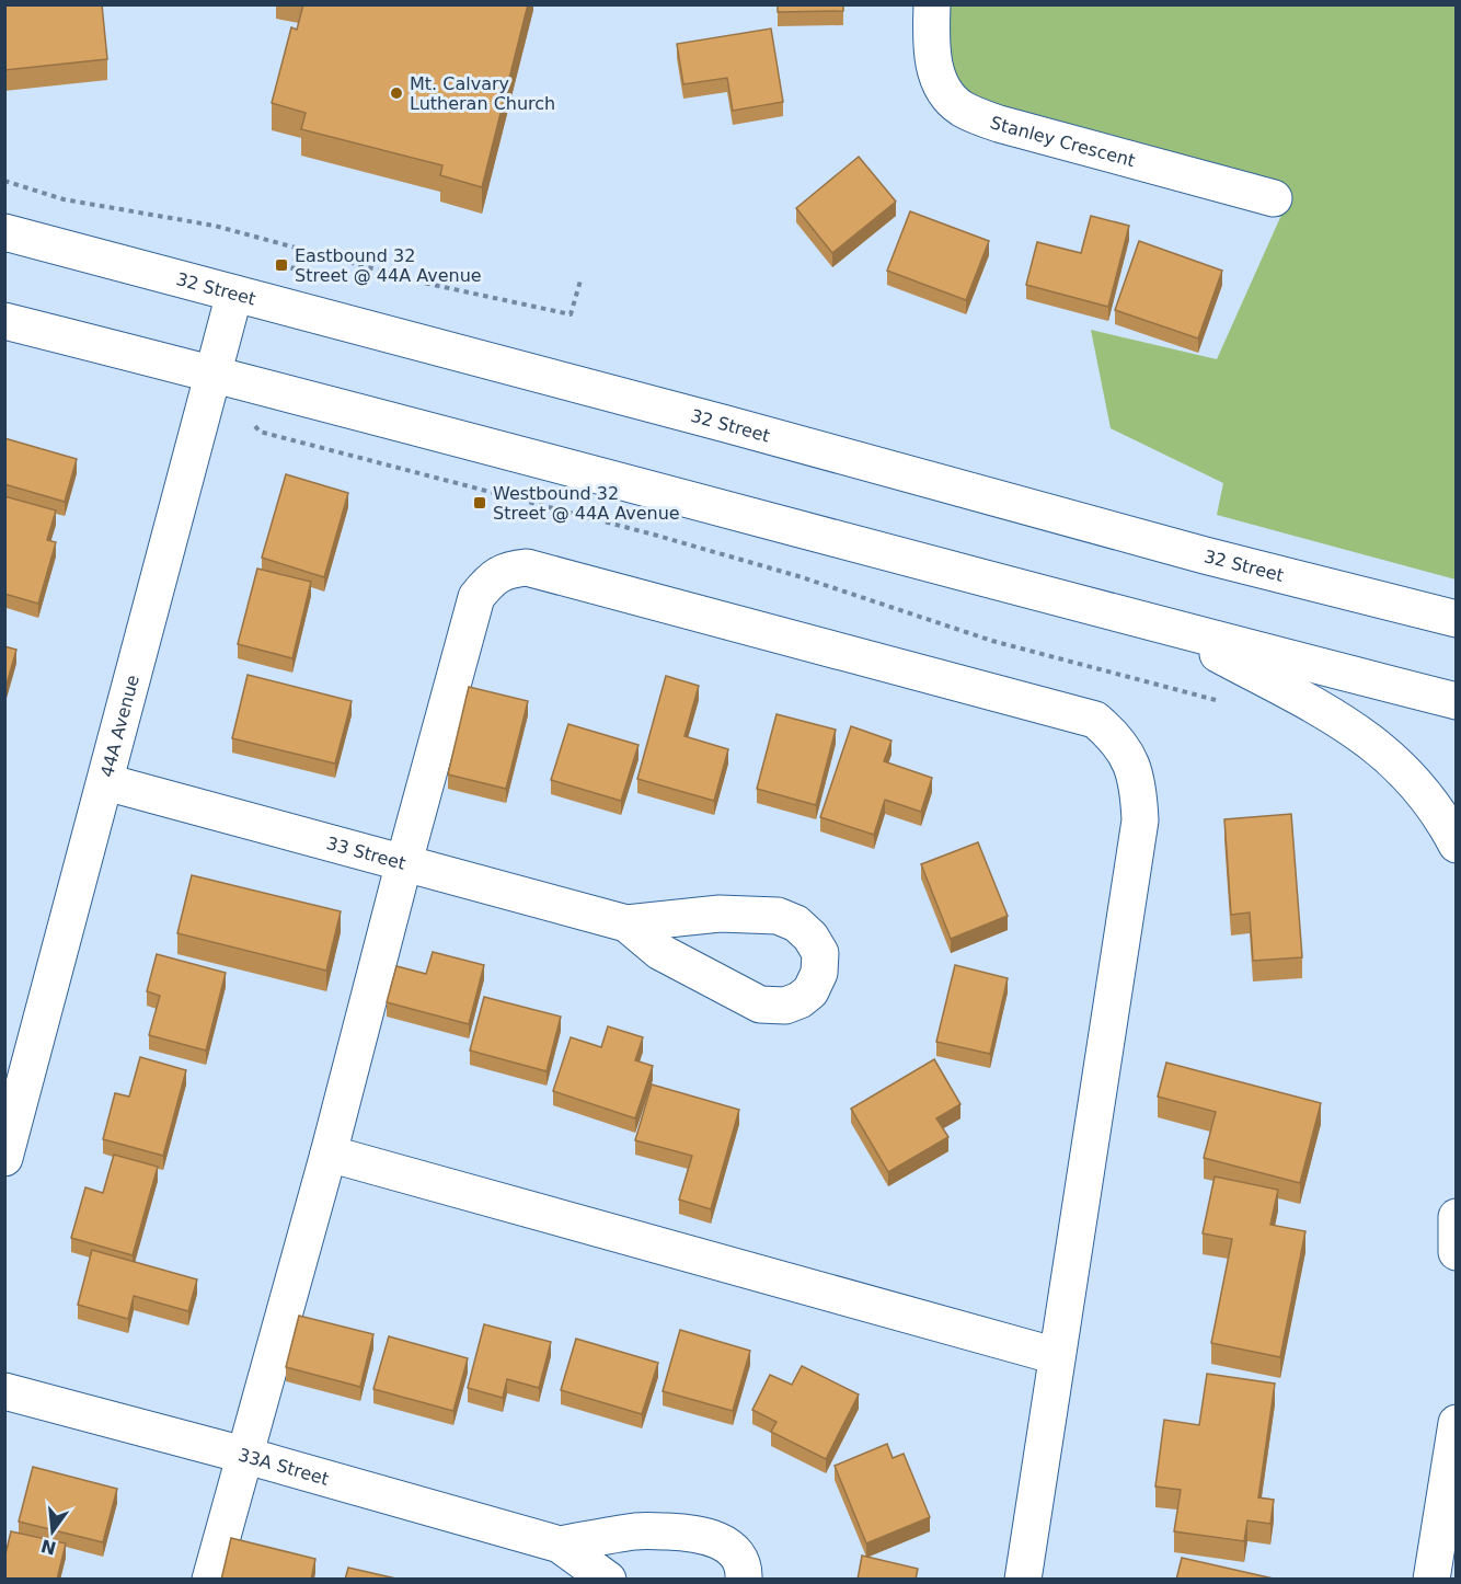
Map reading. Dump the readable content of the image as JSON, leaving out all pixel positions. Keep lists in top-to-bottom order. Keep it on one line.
{"streets":{"street":["Stanley Crescent","32 Street","44A Avenue","33 Street","33A Street"]},"crossings":[["32 Street","44A Avenue"],["44A Avenue","33 Street"]],"places":{"other":["Mt. Calvary Lutheran Church"],"transit":["Eastbound 32 Street @ 44A Avenue","Westbound 32 Street @ 44A Avenue"]},"north":"bottom"}
